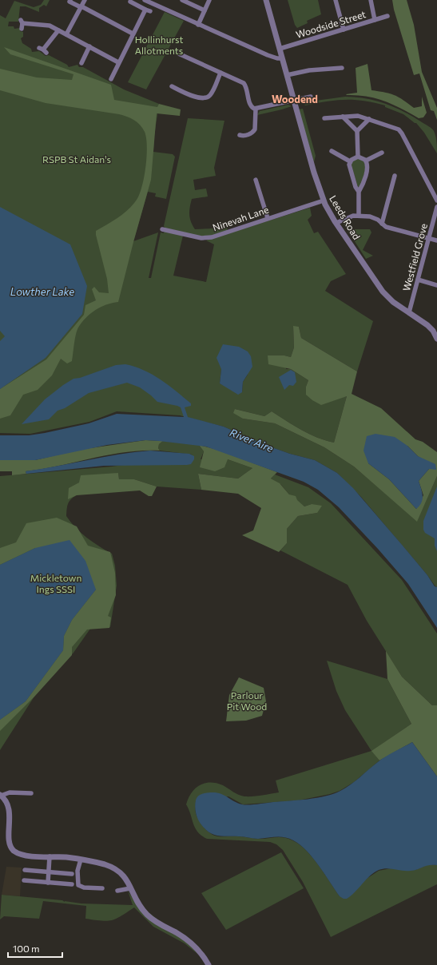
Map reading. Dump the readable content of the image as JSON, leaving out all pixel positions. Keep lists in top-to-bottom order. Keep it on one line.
{"streets":{"street":["Woodside Street","Leeds Road","Ninevah Lane","Westfield Grove"]},"crossings":[["Woodside Street","Leeds Road"],["Leeds Road","Ninevah Lane"],["Leeds Road","Westfield Grove"]],"districts":["Woodend"],"water":["Lowther Lake","River Aire"],"parks":["Hollinhurst Allotments","RSPB St Aidan's","Mickletown Ings SSSI","Parlour Pit Wood"],"scale_bar":"100 m"}
